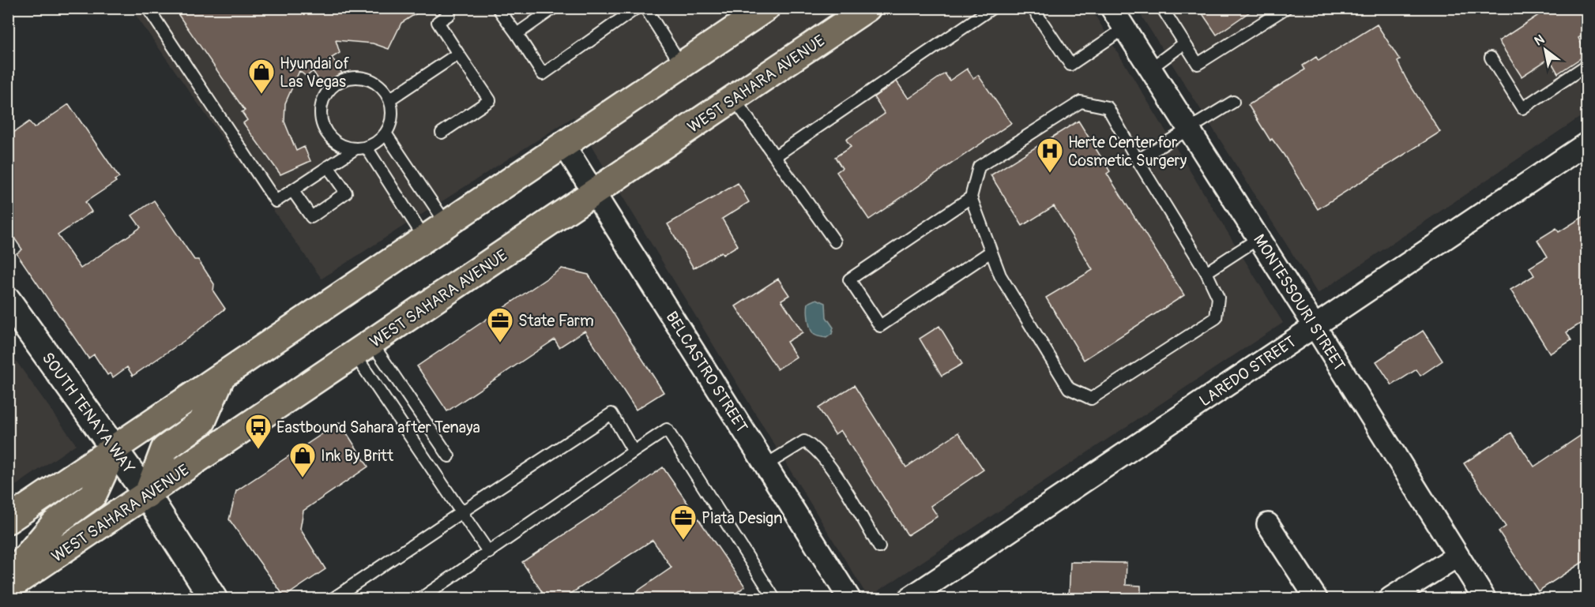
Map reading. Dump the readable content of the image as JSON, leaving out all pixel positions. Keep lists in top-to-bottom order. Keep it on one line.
{"streets":{"main road":["WEST SAHARA AVENUE"],"street":["MONTESSOURI STREET","LAREDO STREET","BELCASTRO STREET","SOUTH TENAYA WAY"]},"crossings":[["WEST SAHARA AVENUE","BELCASTRO STREET"],["WEST SAHARA AVENUE","SOUTH TENAYA WAY"],["MONTESSOURI STREET","LAREDO STREET"]],"places":{"shop":["Hyundai of Las Vegas","Ink By Britt"],"hospital":["Herte Center for Cosmetic Surgery"],"office":["State Farm","Plata Design"],"bus stop":["Eastbound Sahara after Tenaya"]},"north":"top left"}
